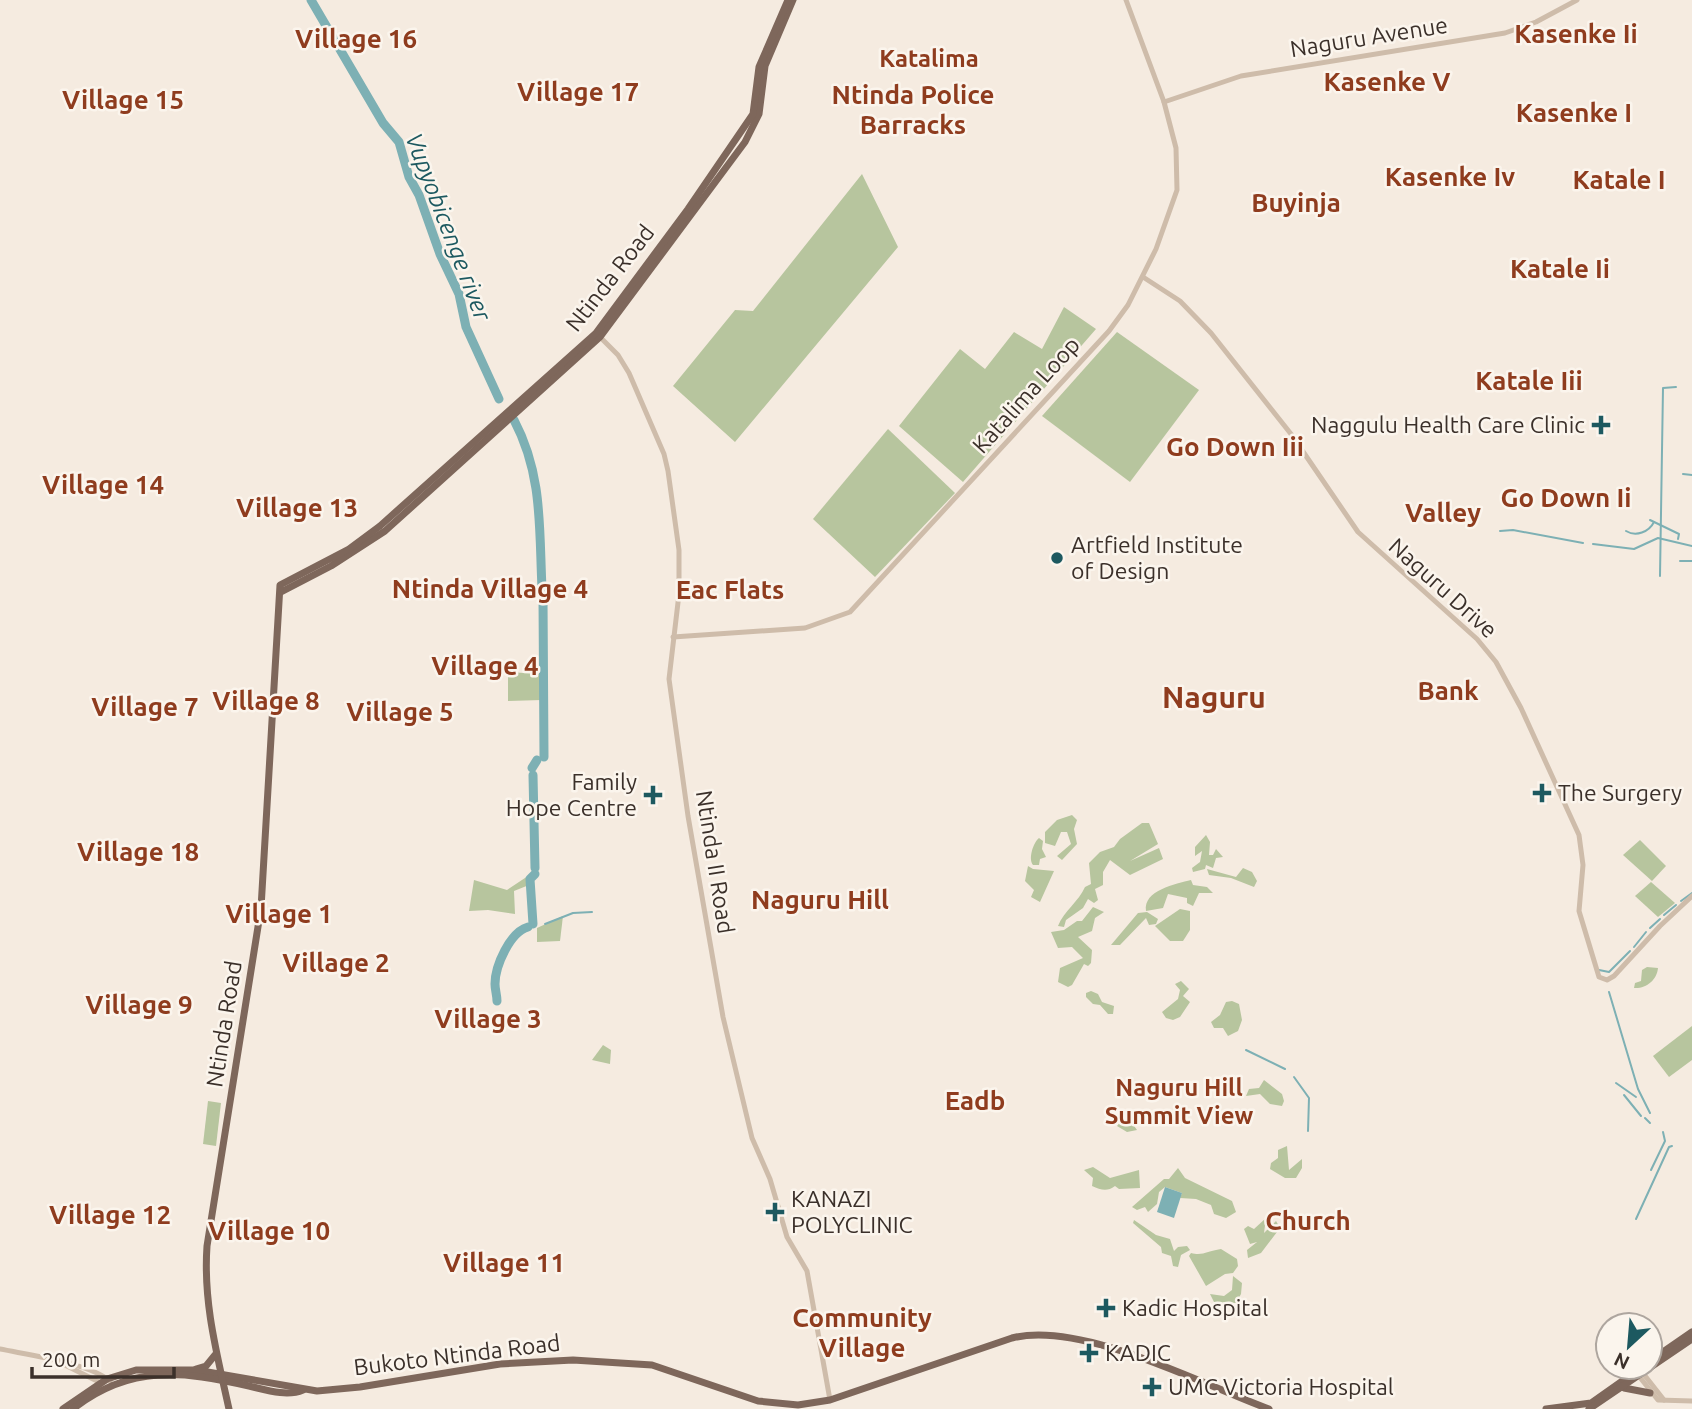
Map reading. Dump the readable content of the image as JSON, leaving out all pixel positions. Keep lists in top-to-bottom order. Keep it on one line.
{"streets":{"main road":["Ntinda Road","Bukoto Ntinda Road"],"street":["Naguru Avenue","Katalima Loop","Naguru Drive","Ntinda II Road"]},"crossings":[["Naguru Avenue","Katalima Loop"],["Ntinda Road","Ntinda II Road"],["Ntinda Road","Bukoto Ntinda Road"],["Katalima Loop","Naguru Drive"],["Katalima Loop","Ntinda II Road"],["Ntinda II Road","Bukoto Ntinda Road"]],"districts":["Kasenke Ii","Village 16","Katalima","Kasenke V","Village 17","Ntinda Police Barracks","Village 15","Kasenke I","Kasenke Iv","Katale I","Buyinja","Katale Ii","Katale Iii","Go Down Iii","Village 14","Go Down Ii","Village 13","Valley","Ntinda Village 4","Eac Flats","Village 4","Bank","Naguru","Village 8","Village 7","Village 5","Village 18","Naguru Hill","Village 1","Village 2","Village 9","Village 3","Naguru Hill Summit View","Eadb","Village 12","Church","Village 10","Village 11","Community Village"],"water":["Vupyobicenge river"],"places":{"health":["Naggulu Health Care Clinic","The Surgery","Family Hope Centre","KANAZI POLYCLINIC","Kadic Hospital","KADIC","UMC Victoria Hospital"],"other":["Artfield Institute of Design"]},"scale_bar":"200 m","north":"bottom left"}
